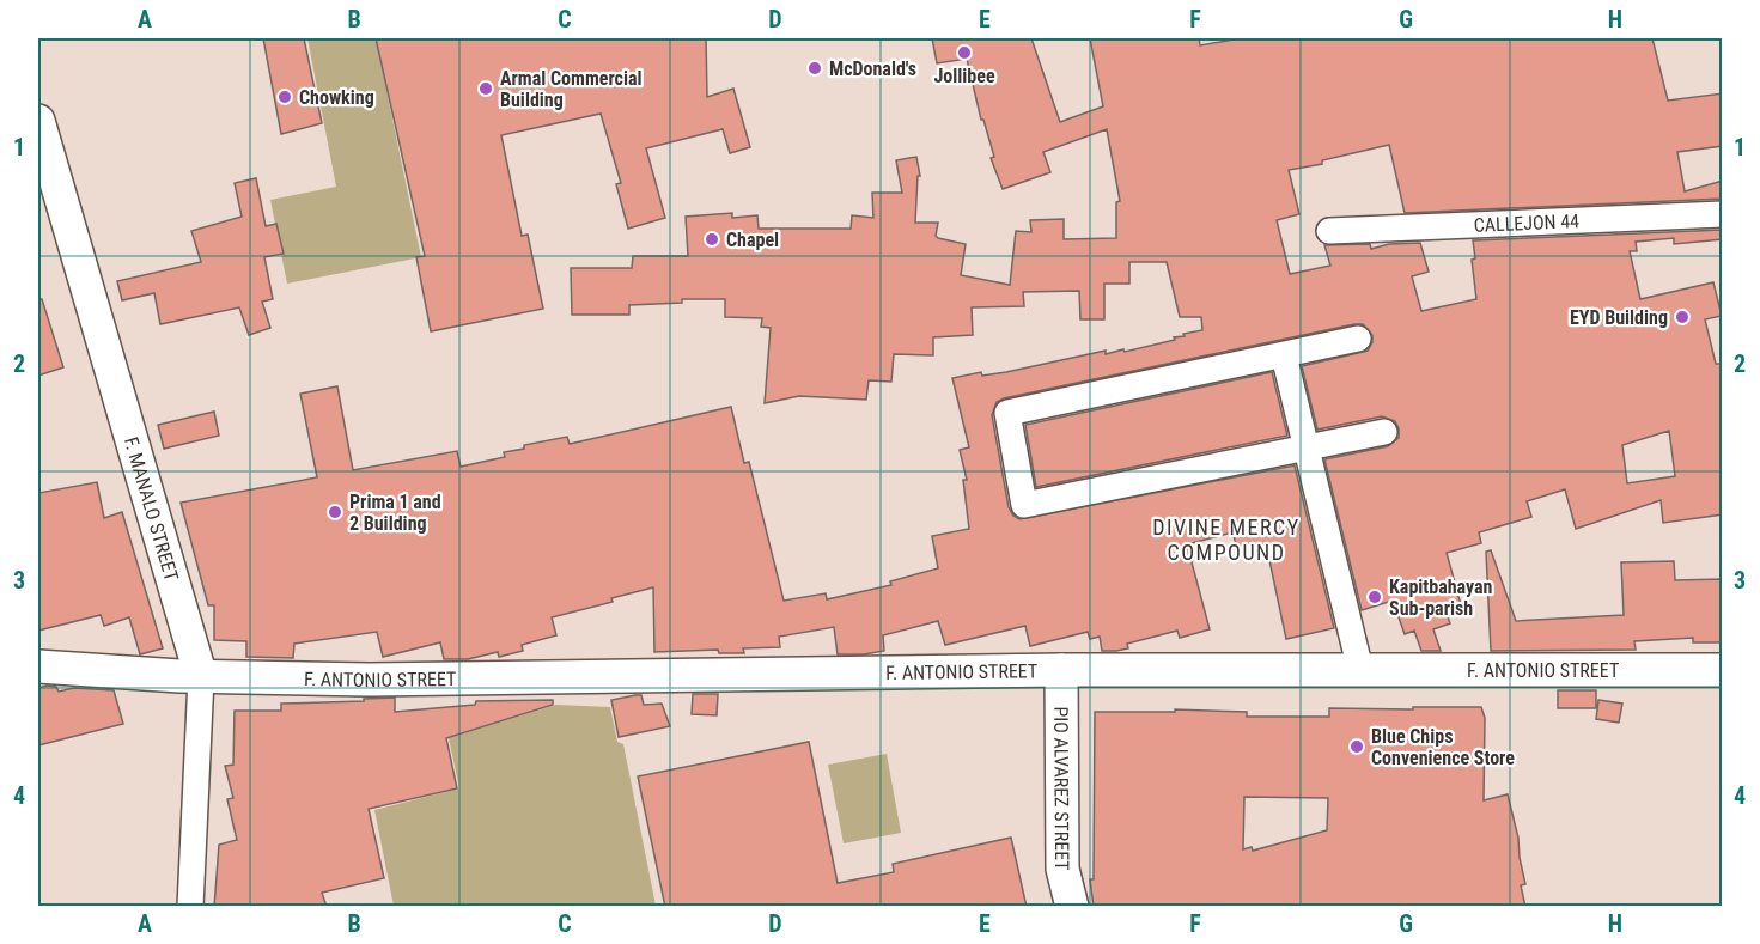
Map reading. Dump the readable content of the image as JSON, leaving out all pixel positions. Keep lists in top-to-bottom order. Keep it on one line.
{"streets":{"street":["CALLEJON 44","F. MANALO STREET","F. ANTONIO STREET","PIO ALVAREZ STREET"]},"crossings":[["F. MANALO STREET","F. ANTONIO STREET"],["F. ANTONIO STREET","PIO ALVAREZ STREET"]],"districts":["DIVINE MERCY COMPOUND"],"places":["Jollibee","McDonald's","Armal Commercial Building","Chowking","Chapel","EYD Building","Prima 1 and 2 Building","Kapitbahayan Sub-parish","Blue Chips Convenience Store"],"grid":{"columns":["A","B","C","D","E","F","G","H"],"rows":["1","2","3","4"]}}
